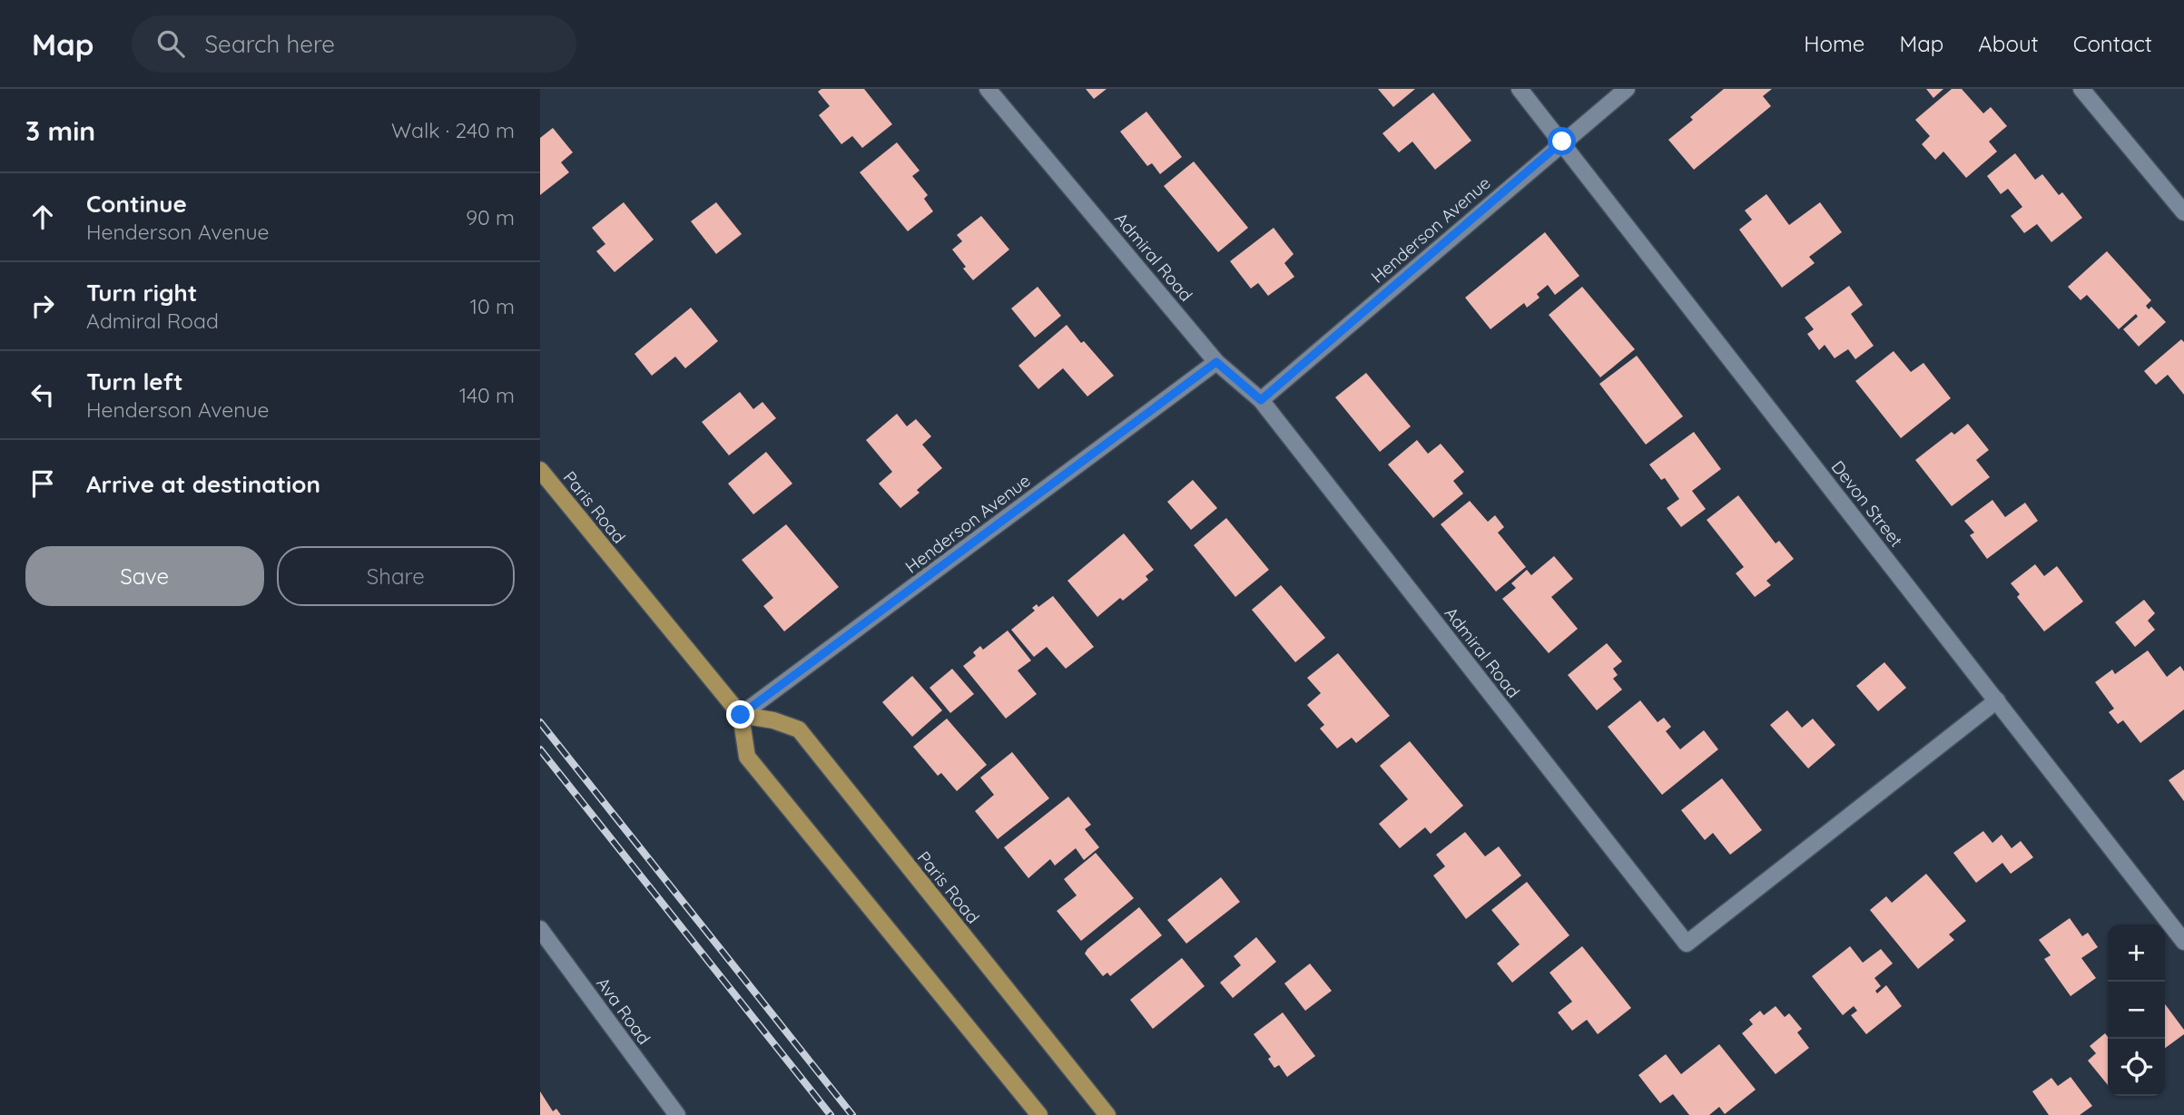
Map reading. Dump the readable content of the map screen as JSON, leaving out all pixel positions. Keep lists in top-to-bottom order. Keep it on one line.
{"streets":{"main road":["Paris Road"],"street":["Henderson Avenue","Admiral Road","Devon Street","Ava Road"]},"crossings":[["Henderson Avenue","Admiral Road"],["Henderson Avenue","Devon Street"],["Henderson Avenue","Paris Road"],["Admiral Road","Devon Street"]],"page":{"header":"Map","search":"Search here","nav":["Home","Map","About","Contact"],"heading":["3 min","Walk · 240 m"],"list":[["Continue","Henderson Avenue","90 m"],["Turn right","Admiral Road","10 m"],["Turn left","Henderson Avenue","140 m"],"Arrive at destination"],"buttons":["Save","Share"],"map_buttons":["+","−"]}}
